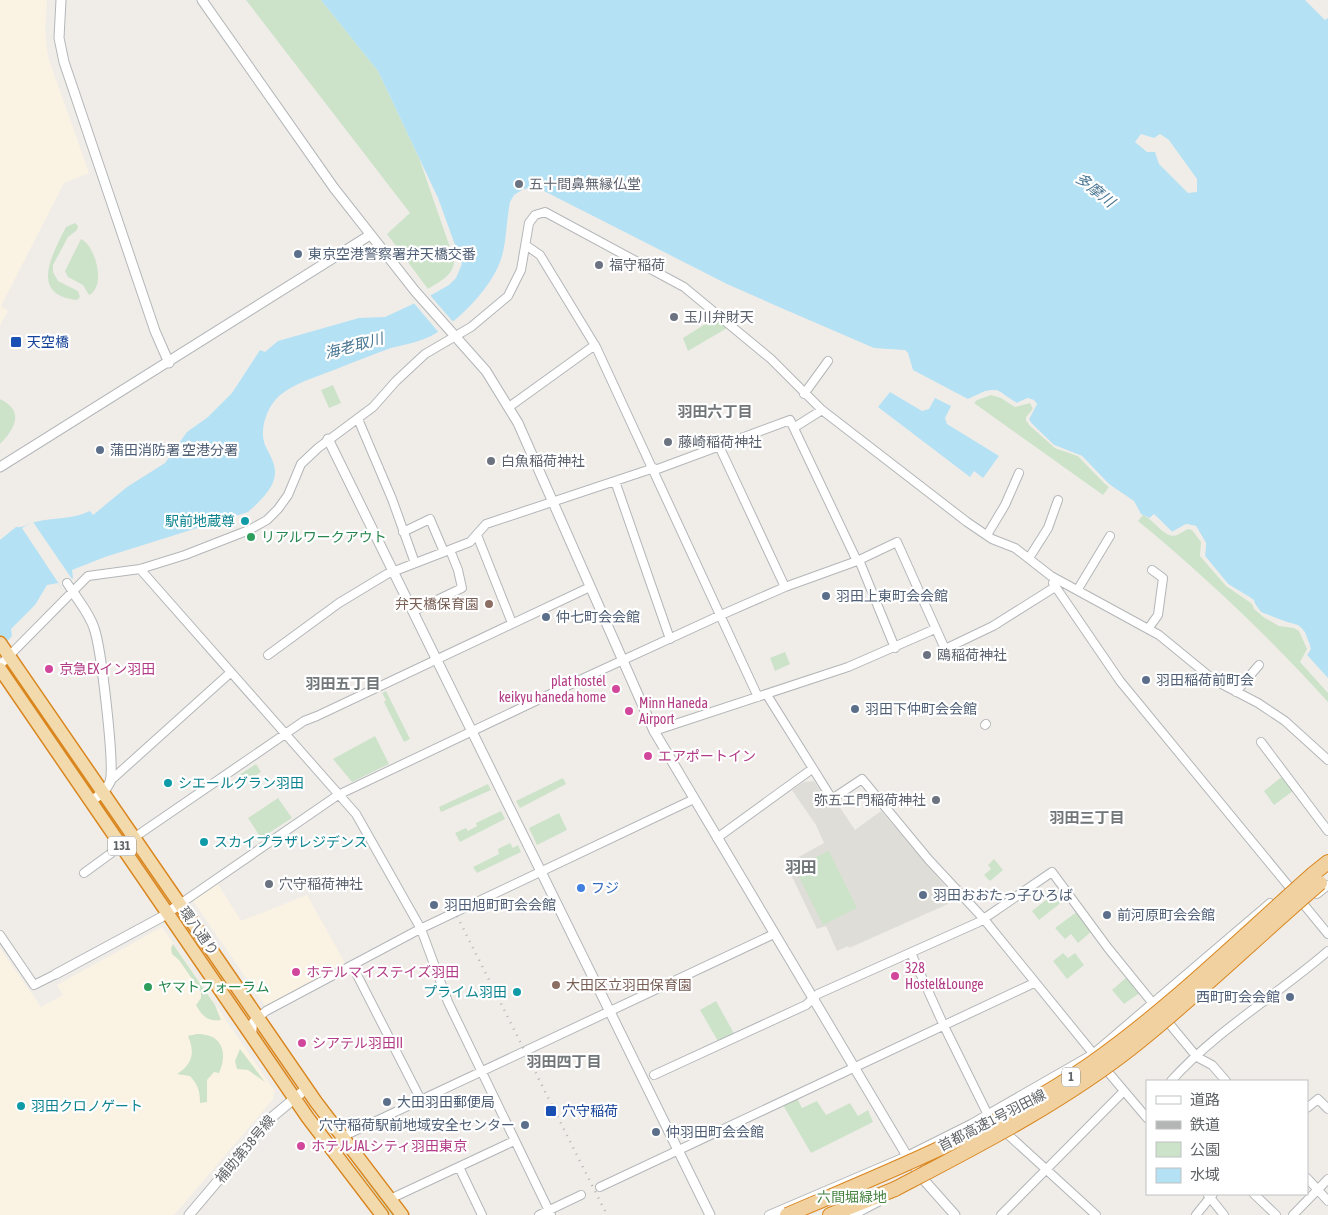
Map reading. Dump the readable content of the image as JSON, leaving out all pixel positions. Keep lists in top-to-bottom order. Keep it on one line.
{"streets":{"highway":["131","環八通り","1","首都高速1号羽田線"],"street":["補助第38号線"]},"crossings":[["環八通り","補助第38号線"]],"districts":["羽田六丁目","羽田五丁目","羽田三丁目","羽田","羽田四丁目"],"water":["多摩川","海老取川"],"parks":["六間堀緑地"],"places":{"other":["五十間鼻無縁仏堂","東京空港警察署弁天橋交番","福守稲荷","玉川弁財天","藤崎稲荷神社","蒲田消防署 空港分署","白魚稲荷神社","駅前地蔵尊","リアルワークアウト","羽田上東町会会館","弁天橋保育園","仲七町会会館","鴎稲荷神社","京急EXイン羽田","羽田稲荷前町会","plat hostel keikyu haneda home","羽田下仲町会会館","Minn Haneda Airport","エアポートイン","シエールグラン羽田","弥五エ門稲荷神社","スカイプラザレジデンス","穴守稲荷神社","フジ","羽田おおたっ子ひろば","羽田旭町町会会館","前河原町会会館","ホテルマイステイズ羽田","328 Hostel&Lounge","大田区立羽田保育園","ヤマトフォーラム","プライム羽田","西町町会会館","シアテル羽田II","大田羽田郵便局","羽田クロノゲート","穴守稲荷駅前地域安全センター","仲羽田町会会館","ホテルJALシティ羽田東京"],"transit":["天空橋","穴守稲荷"]},"legend":["道路","鉄道","公園","水域"]}
